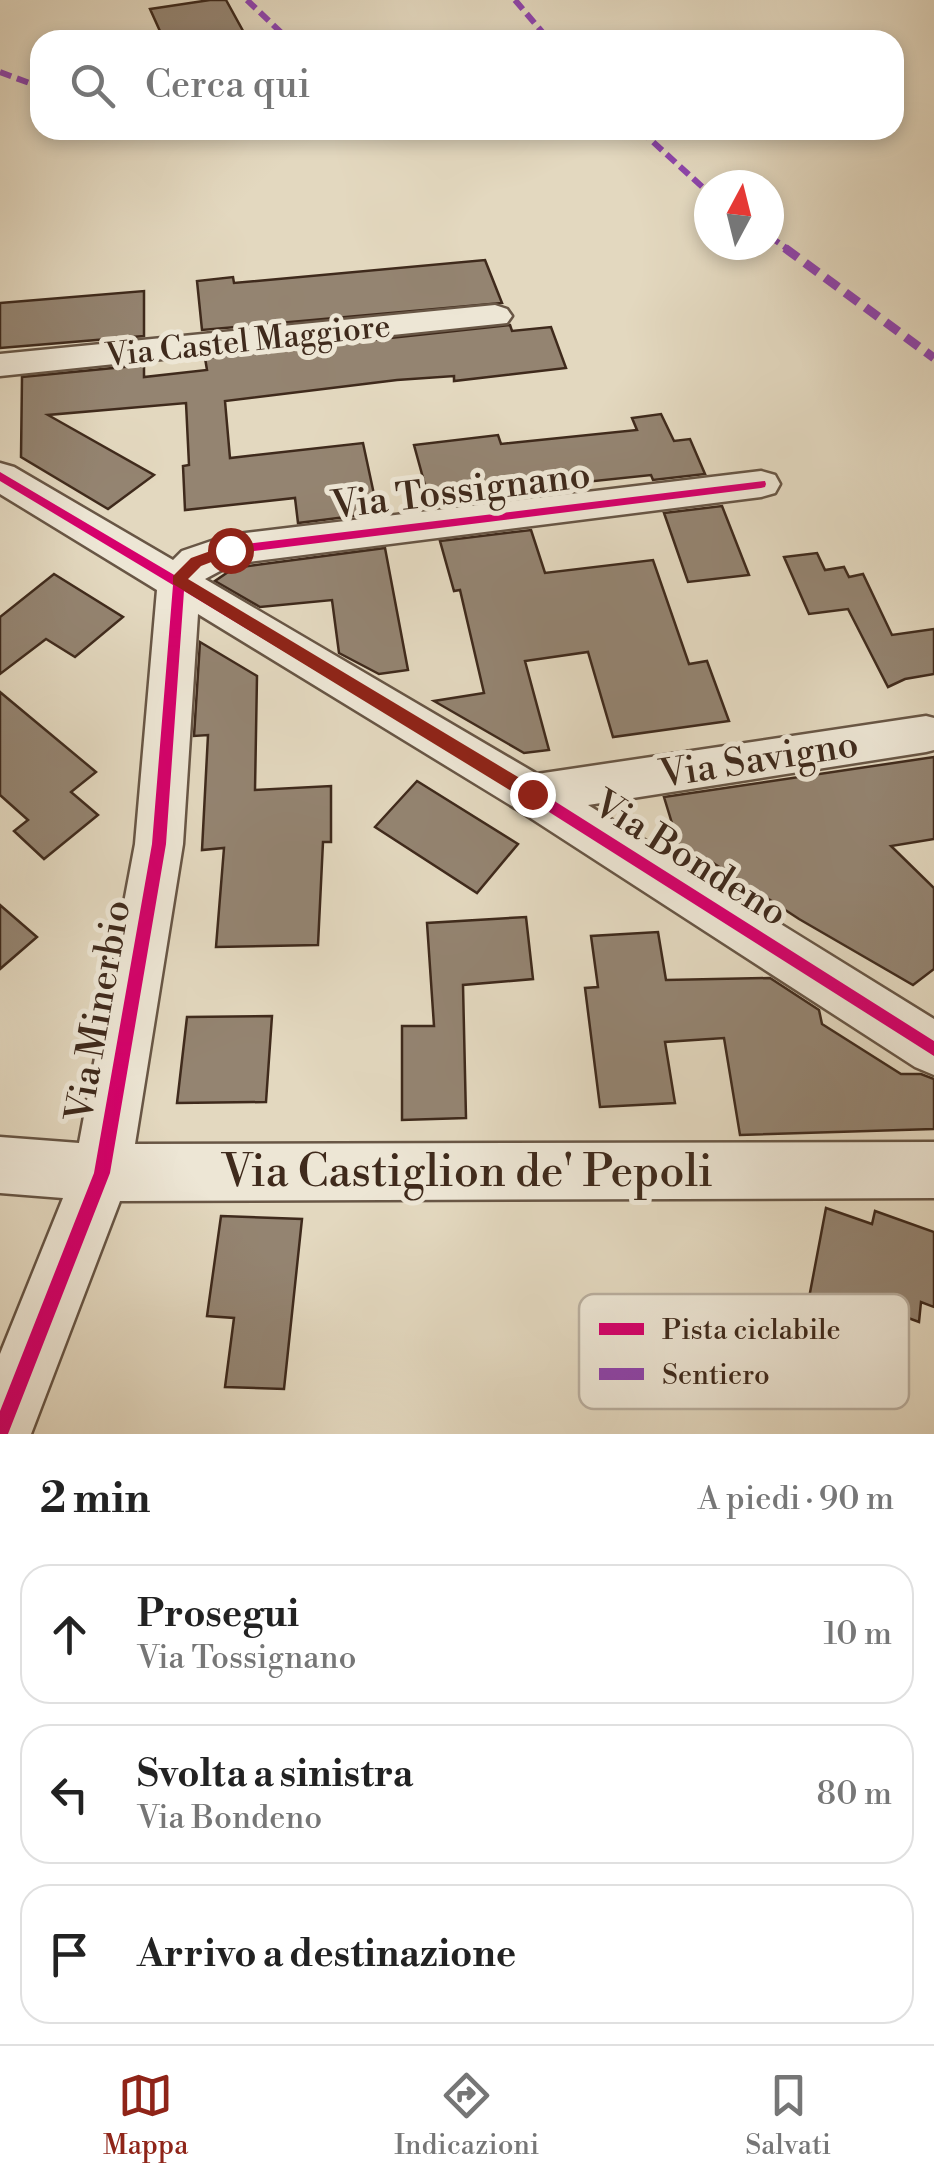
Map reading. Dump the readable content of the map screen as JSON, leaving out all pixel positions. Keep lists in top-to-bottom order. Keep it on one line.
{"streets":{"street":["Via Castel Maggiore","Via Tossignano","Via Savigno","Via Bondeno","Via Minerbio","Via Castiglion de' Pepoli"]},"crossings":[["Via Tossignano","Via Bondeno"],["Via Tossignano","Via Minerbio"],["Via Savigno","Via Bondeno"],["Via Bondeno","Via Minerbio"],["Via Minerbio","Via Castiglion de' Pepoli"]],"legend":["Pista ciclabile","Sentiero"],"north":"top","page":{"search":"Cerca qui","heading":["2 min","A piedi · 90 m"],"list":[["Prosegui","Via Tossignano","10 m"],["Svolta a sinistra","Via Bondeno","80 m"],"Arrivo a destinazione"],"nav":["Mappa","Indicazioni","Salvati"]}}
